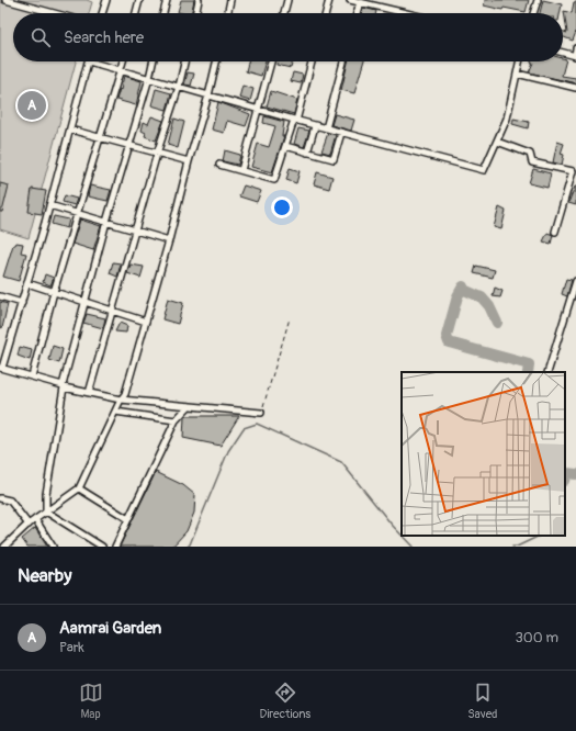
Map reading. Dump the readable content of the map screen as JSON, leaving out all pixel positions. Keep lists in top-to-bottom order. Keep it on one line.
{"page":{"search":"Search here","pins":"A","heading":"Nearby","list":[{"mark":"A","name":"Aamrai Garden","note":"Park","value":"300 m"}],"nav":["Map","Directions","Saved"]}}
